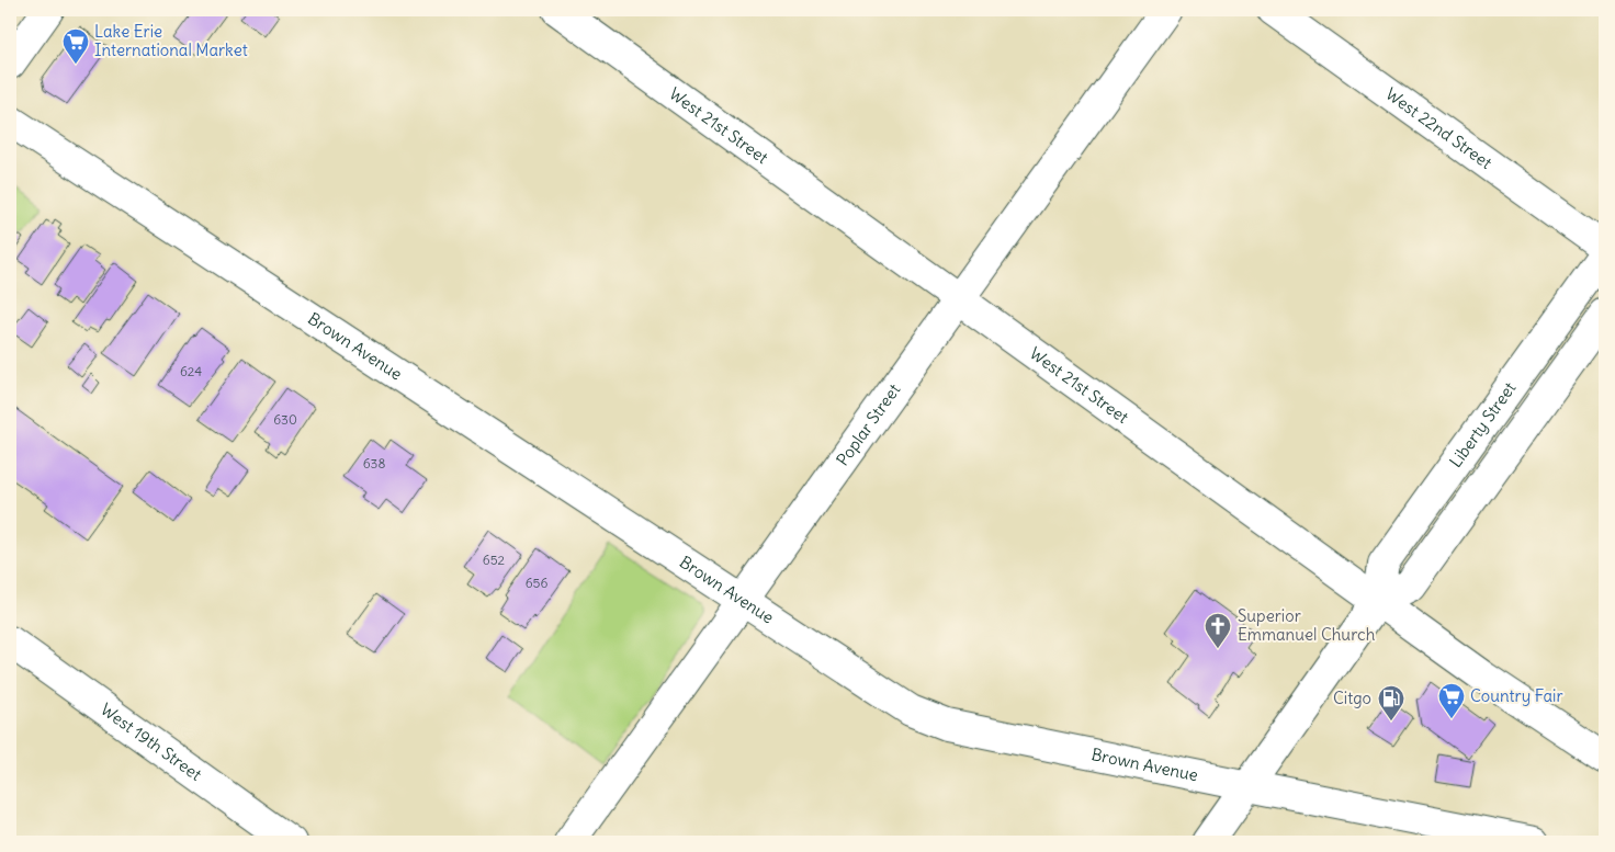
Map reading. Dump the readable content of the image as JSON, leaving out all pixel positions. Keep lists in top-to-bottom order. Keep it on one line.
{"streets":{"street":["West 21st Street","West 22nd Street","Brown Avenue","Liberty Street","Poplar Street","West 19th Street"]},"crossings":[["West 21st Street","Liberty Street"],["West 21st Street","Poplar Street"],["Brown Avenue","Liberty Street"],["Brown Avenue","Poplar Street"]],"places":{"supermarket":["Lake Erie International Market","Country Fair"],"church":["Superior Emmanuel Church"],"fuel station":["Citgo"]},"house_numbers":["624","630","638","652","656"]}
